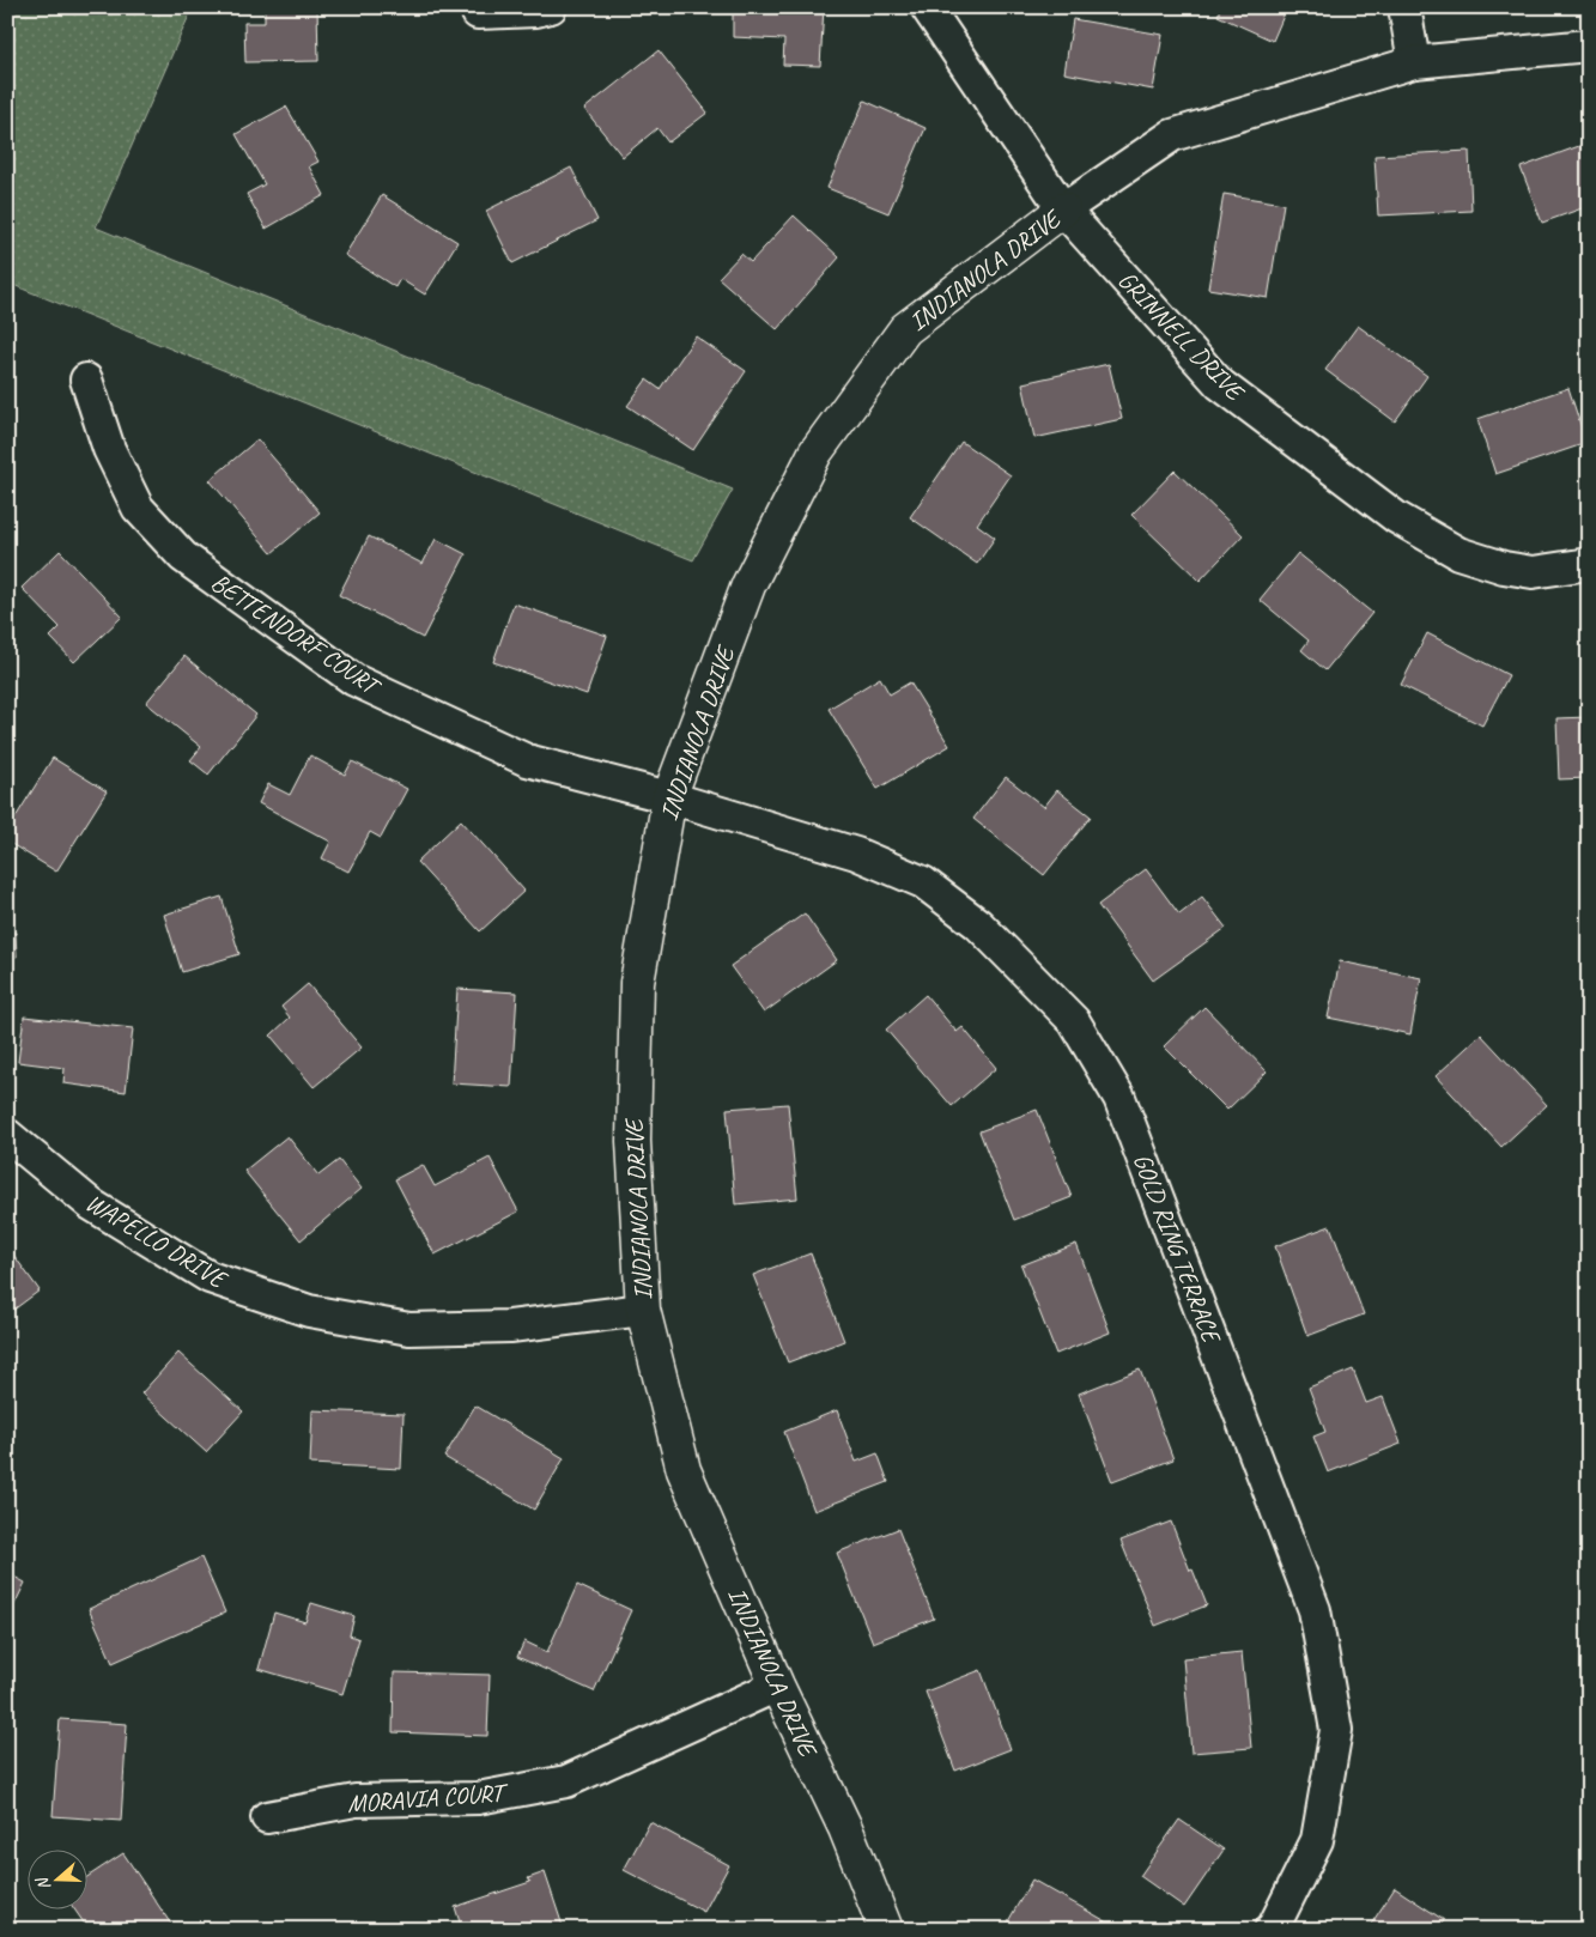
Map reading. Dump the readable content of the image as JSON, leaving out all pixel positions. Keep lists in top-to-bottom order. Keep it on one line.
{"streets":{"street":["INDIANOLA DRIVE","GRINNELL DRIVE","BETTENDORF COURT","WAPELLO DRIVE","GOLD RING TERRACE","MORAVIA COURT"]},"crossings":[["INDIANOLA DRIVE","GRINNELL DRIVE"],["INDIANOLA DRIVE","BETTENDORF COURT"],["INDIANOLA DRIVE","WAPELLO DRIVE"],["INDIANOLA DRIVE","GOLD RING TERRACE"],["INDIANOLA DRIVE","MORAVIA COURT"],["BETTENDORF COURT","GOLD RING TERRACE"]],"north":"left"}
